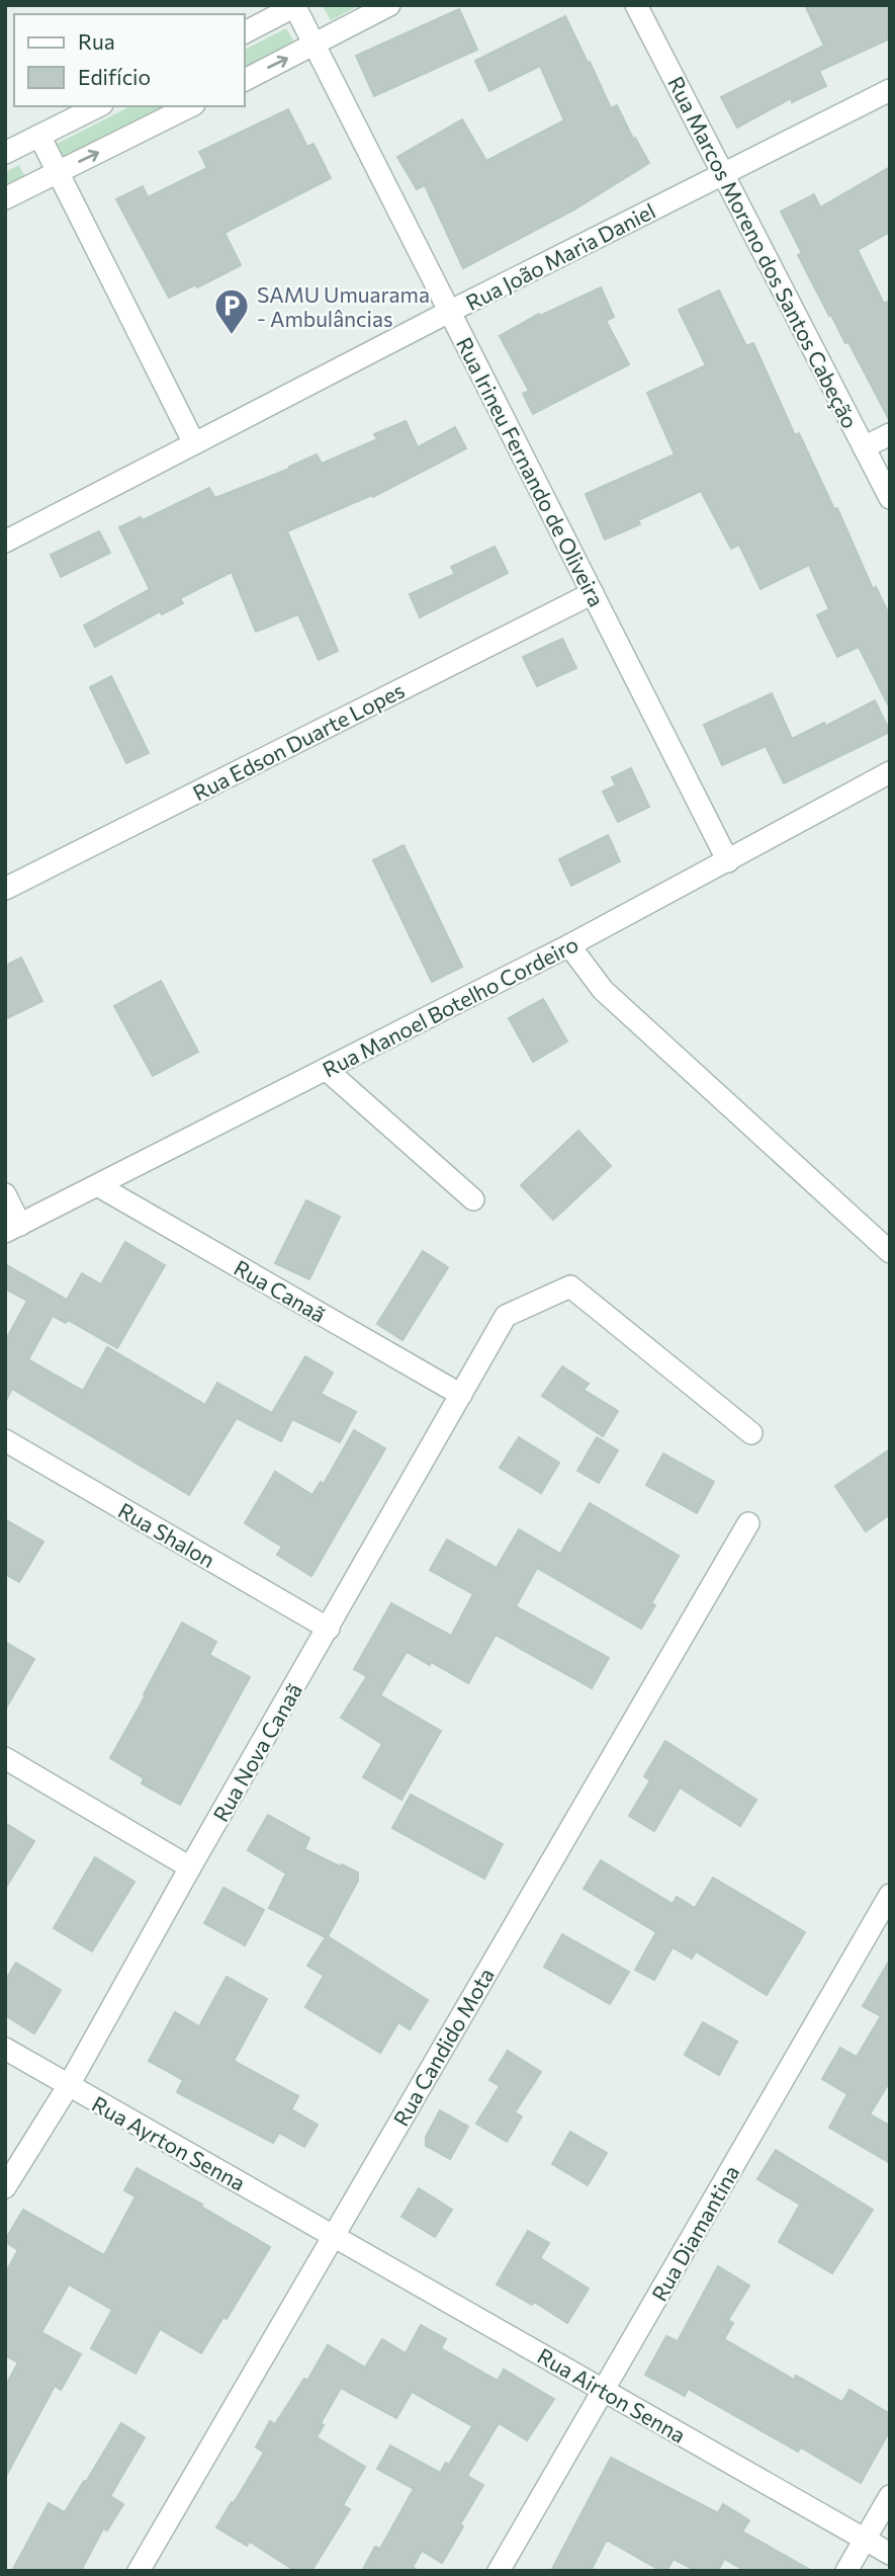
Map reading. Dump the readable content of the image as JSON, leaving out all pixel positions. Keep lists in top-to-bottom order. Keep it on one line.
{"streets":{"street":["Rua Marcos Moreno dos Santos Cabeção","Rua João Maria Daniel","Rua Irineu Fernando de Oliveira","Rua Edson Duarte Lopes","Rua Manoel Botelho Cordeiro","Rua Canaã","Rua Shalon","Rua Nova Canaã","Rua Candido Mota","Rua Ayrton Senna","Rua Diamantina","Rua Airton Senna"]},"crossings":[["Rua Marcos Moreno dos Santos Cabeção","Rua João Maria Daniel"],["Rua João Maria Daniel","Rua Irineu Fernando de Oliveira"],["Rua Irineu Fernando de Oliveira","Rua Edson Duarte Lopes"],["Rua Irineu Fernando de Oliveira","Rua Manoel Botelho Cordeiro"],["Rua Manoel Botelho Cordeiro","Rua Canaã"],["Rua Canaã","Rua Nova Canaã"],["Rua Shalon","Rua Nova Canaã"],["Rua Nova Canaã","Rua Ayrton Senna"],["Rua Candido Mota","Rua Ayrton Senna"],["Rua Candido Mota","Rua Airton Senna"],["Rua Ayrton Senna","Rua Airton Senna"],["Rua Diamantina","Rua Airton Senna"]],"places":{"parking":["SAMU Umuarama - Ambulâncias"]},"legend":["Rua","Edifício"]}
